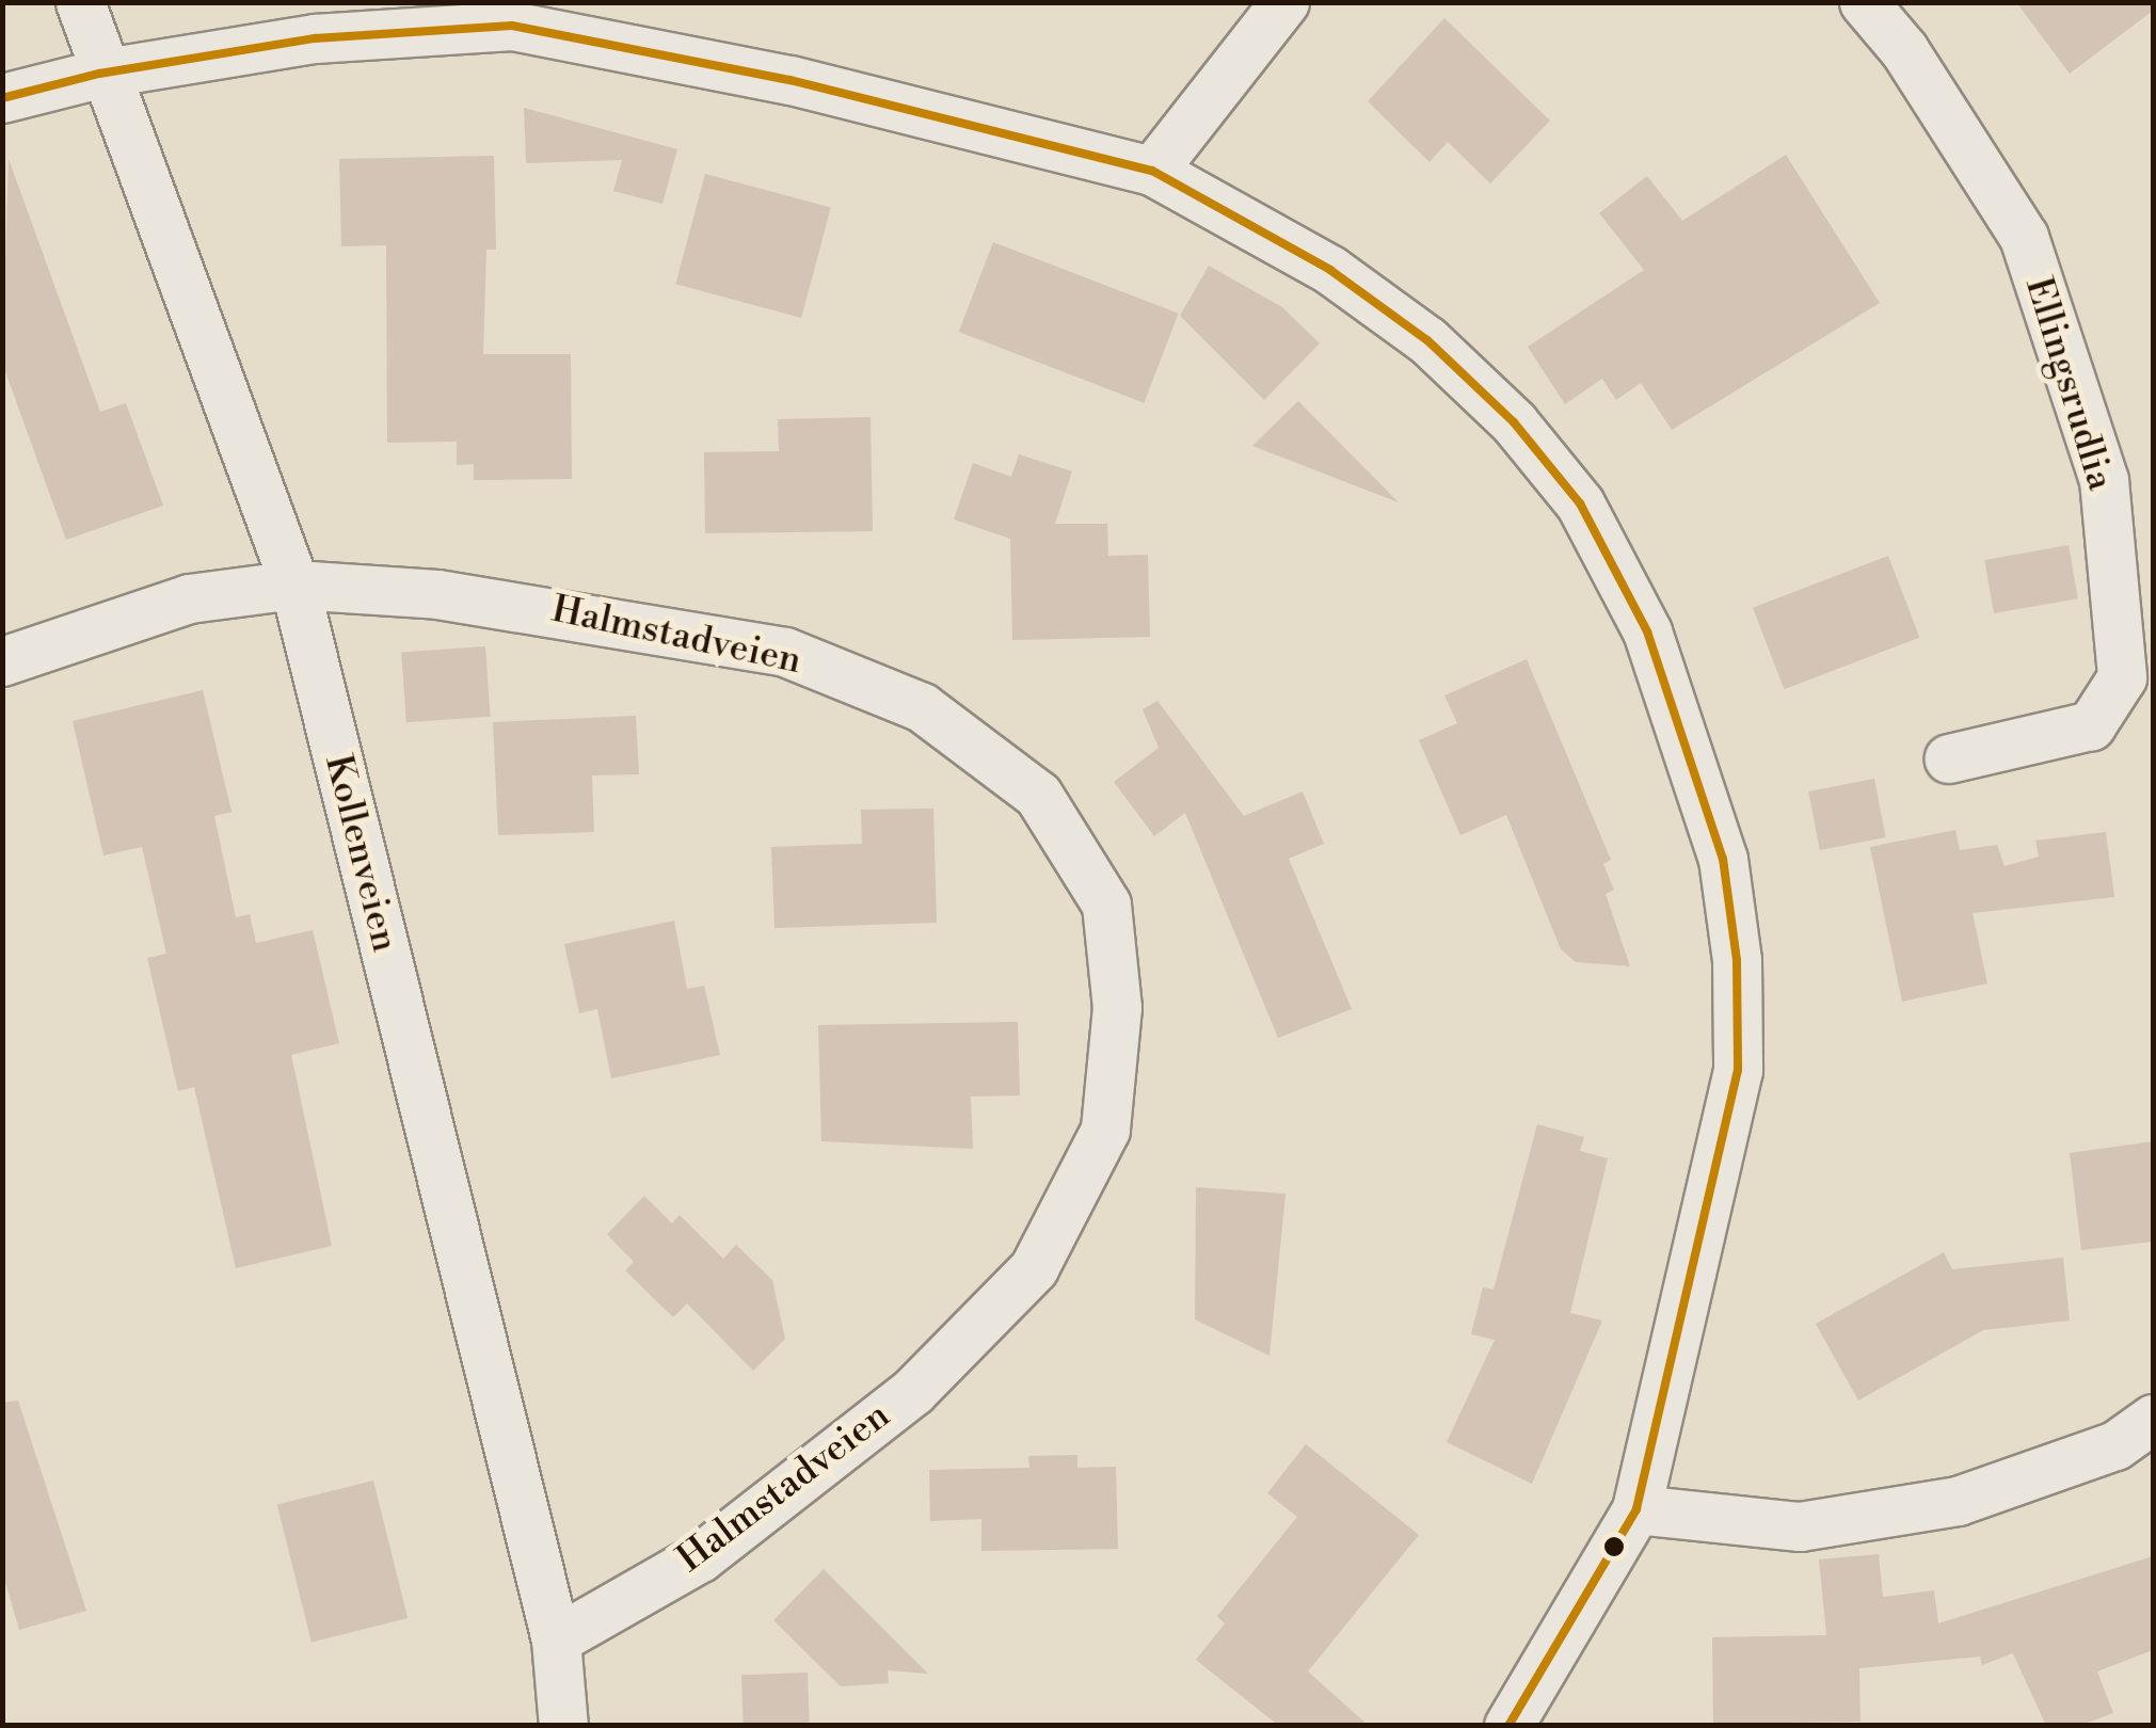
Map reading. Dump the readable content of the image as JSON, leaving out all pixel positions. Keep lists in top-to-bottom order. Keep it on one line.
{"streets":{"street":["Ellingsrudlia","Halmstadveien","Kollenveien"]},"crossings":[["Halmstadveien","Kollenveien"]]}
